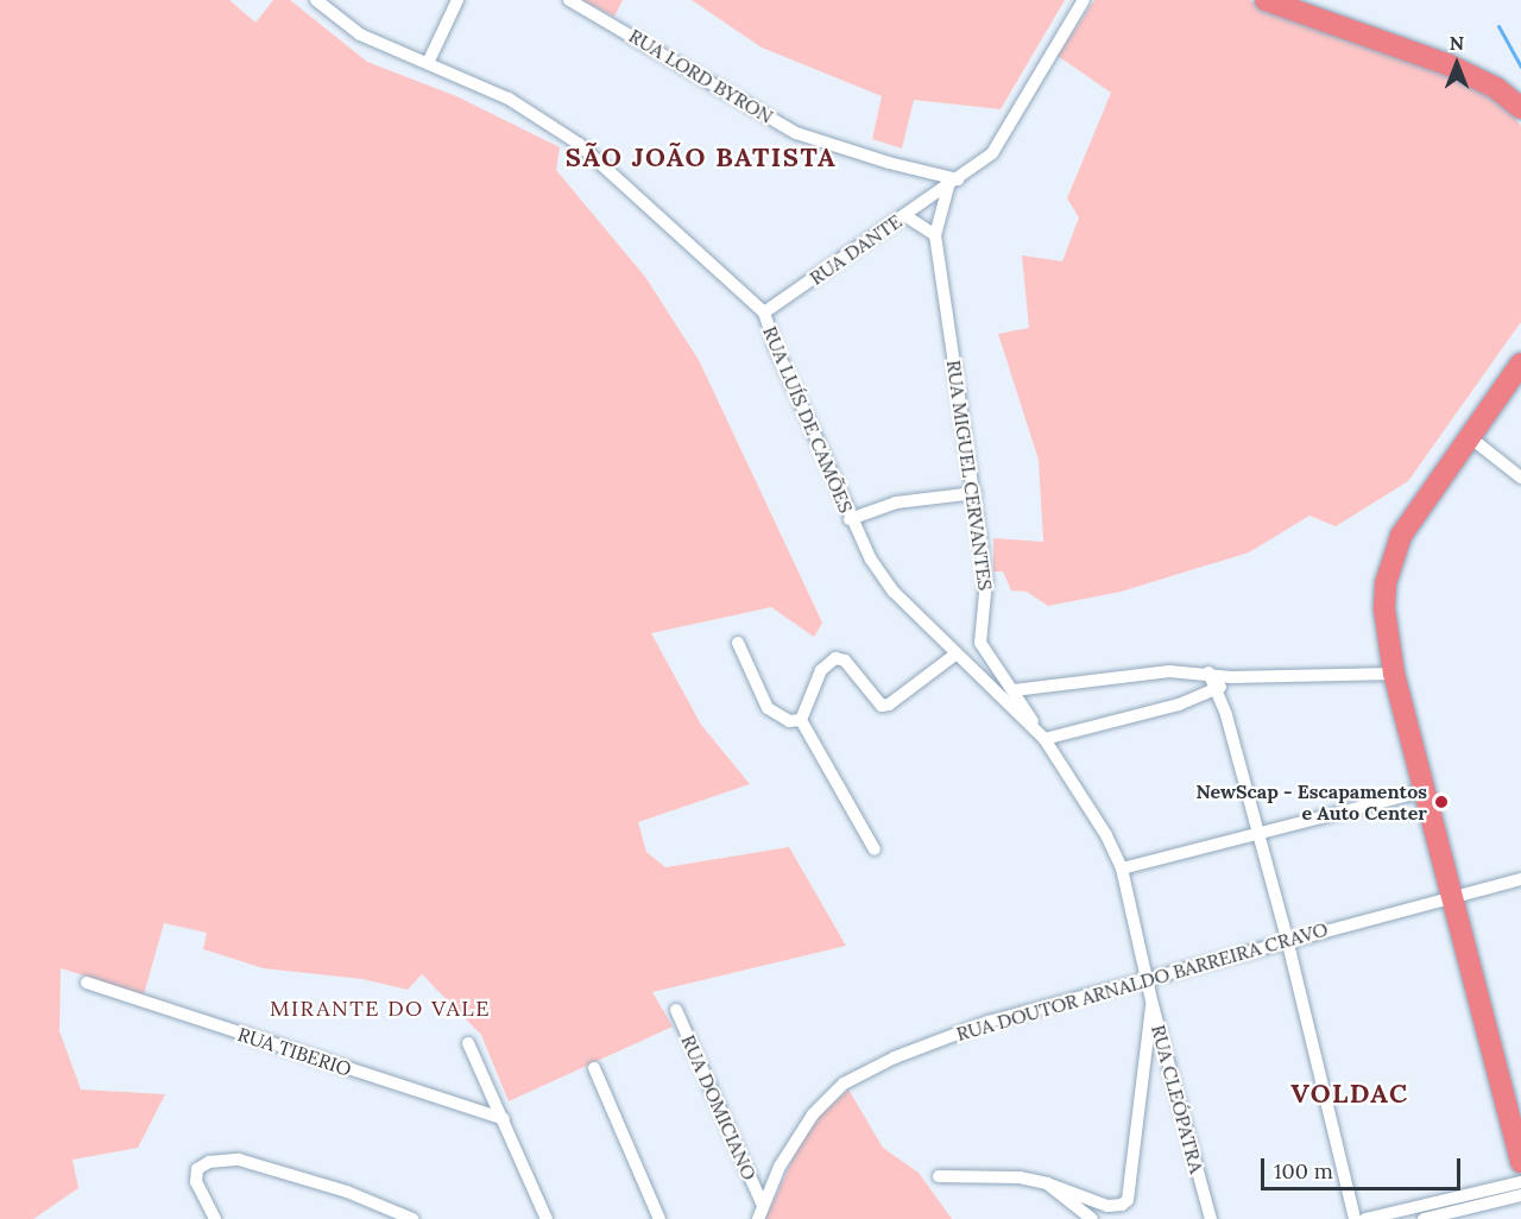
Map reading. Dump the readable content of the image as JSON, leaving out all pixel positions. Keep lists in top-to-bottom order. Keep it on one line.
{"streets":{"street":["RUA LORD BYRON","RUA DANTE","RUA LUÍS DE CAMÕES","RUA MIGUEL CERVANTES","RUA DOUTOR ARNALDO BARREIRA CRAVO","RUA TIBERIO","RUA CLEÓPATRA","RUA DOMICIANO"]},"crossings":[["RUA LORD BYRON","RUA DANTE"],["RUA LORD BYRON","RUA MIGUEL CERVANTES"],["RUA DANTE","RUA LUÍS DE CAMÕES"],["RUA DANTE","RUA MIGUEL CERVANTES"],["RUA LUÍS DE CAMÕES","RUA MIGUEL CERVANTES"],["RUA LUÍS DE CAMÕES","RUA DOUTOR ARNALDO BARREIRA CRAVO"],["RUA LUÍS DE CAMÕES","RUA CLEÓPATRA"],["RUA DOUTOR ARNALDO BARREIRA CRAVO","RUA CLEÓPATRA"],["RUA DOUTOR ARNALDO BARREIRA CRAVO","RUA DOMICIANO"]],"districts":["SÃO JOÃO BATISTA","MIRANTE DO VALE","VOLDAC"],"places":["NewScap - Escapamentos e Auto Center"],"scale_bar":"100 m","north":"top"}
